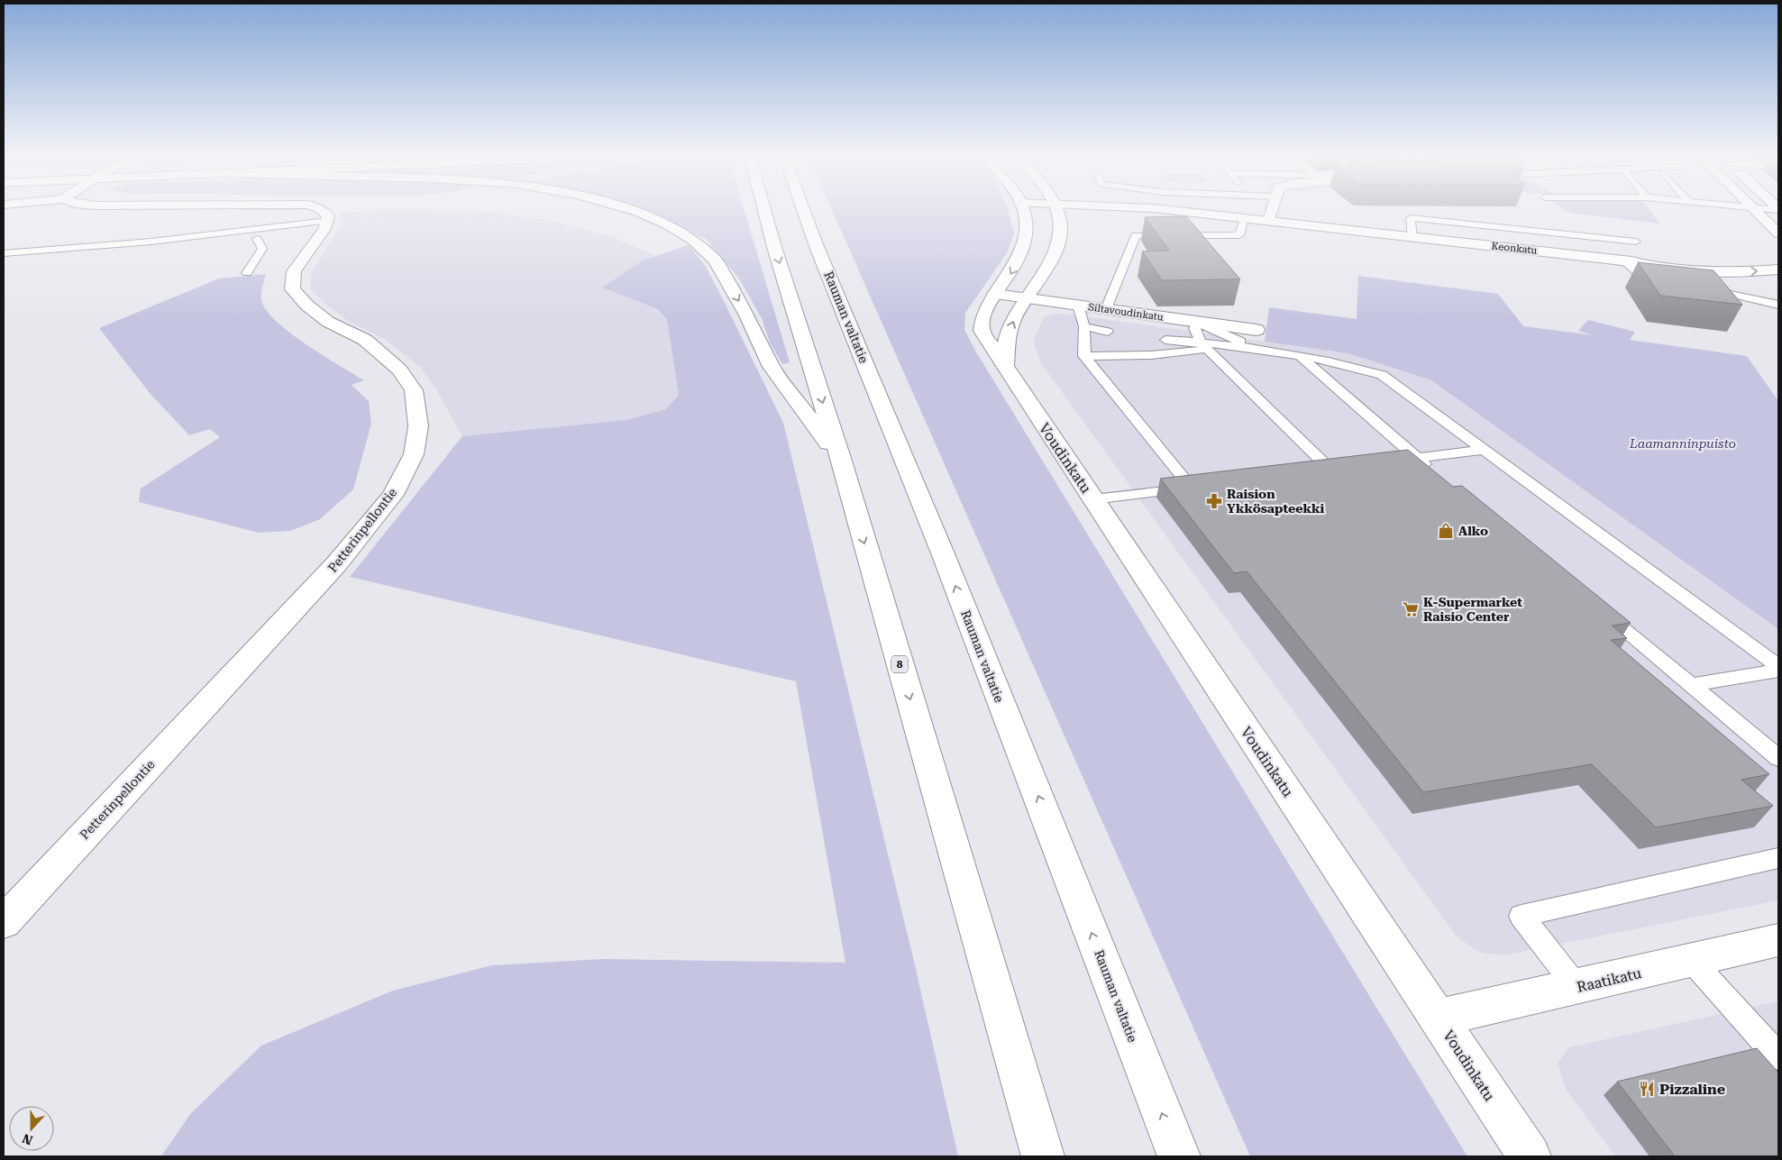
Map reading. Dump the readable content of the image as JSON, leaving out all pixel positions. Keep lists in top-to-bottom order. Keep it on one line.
{"streets":{"main road":["Keonkatu","Siltavoudinkatu","Rauman valtatie","Voudinkatu","Petterinpellontie","8","Raatikatu"]},"crossings":[["Siltavoudinkatu","Voudinkatu"],["Voudinkatu","Raatikatu"]],"parks":["Laamanninpuisto"],"places":{"pharmacy":["Raision Ykkösapteekki"],"shop":["Alko"],"supermarket":["K-Supermarket Raisio Center"],"restaurant":["Pizzaline"]},"north":"bottom"}
